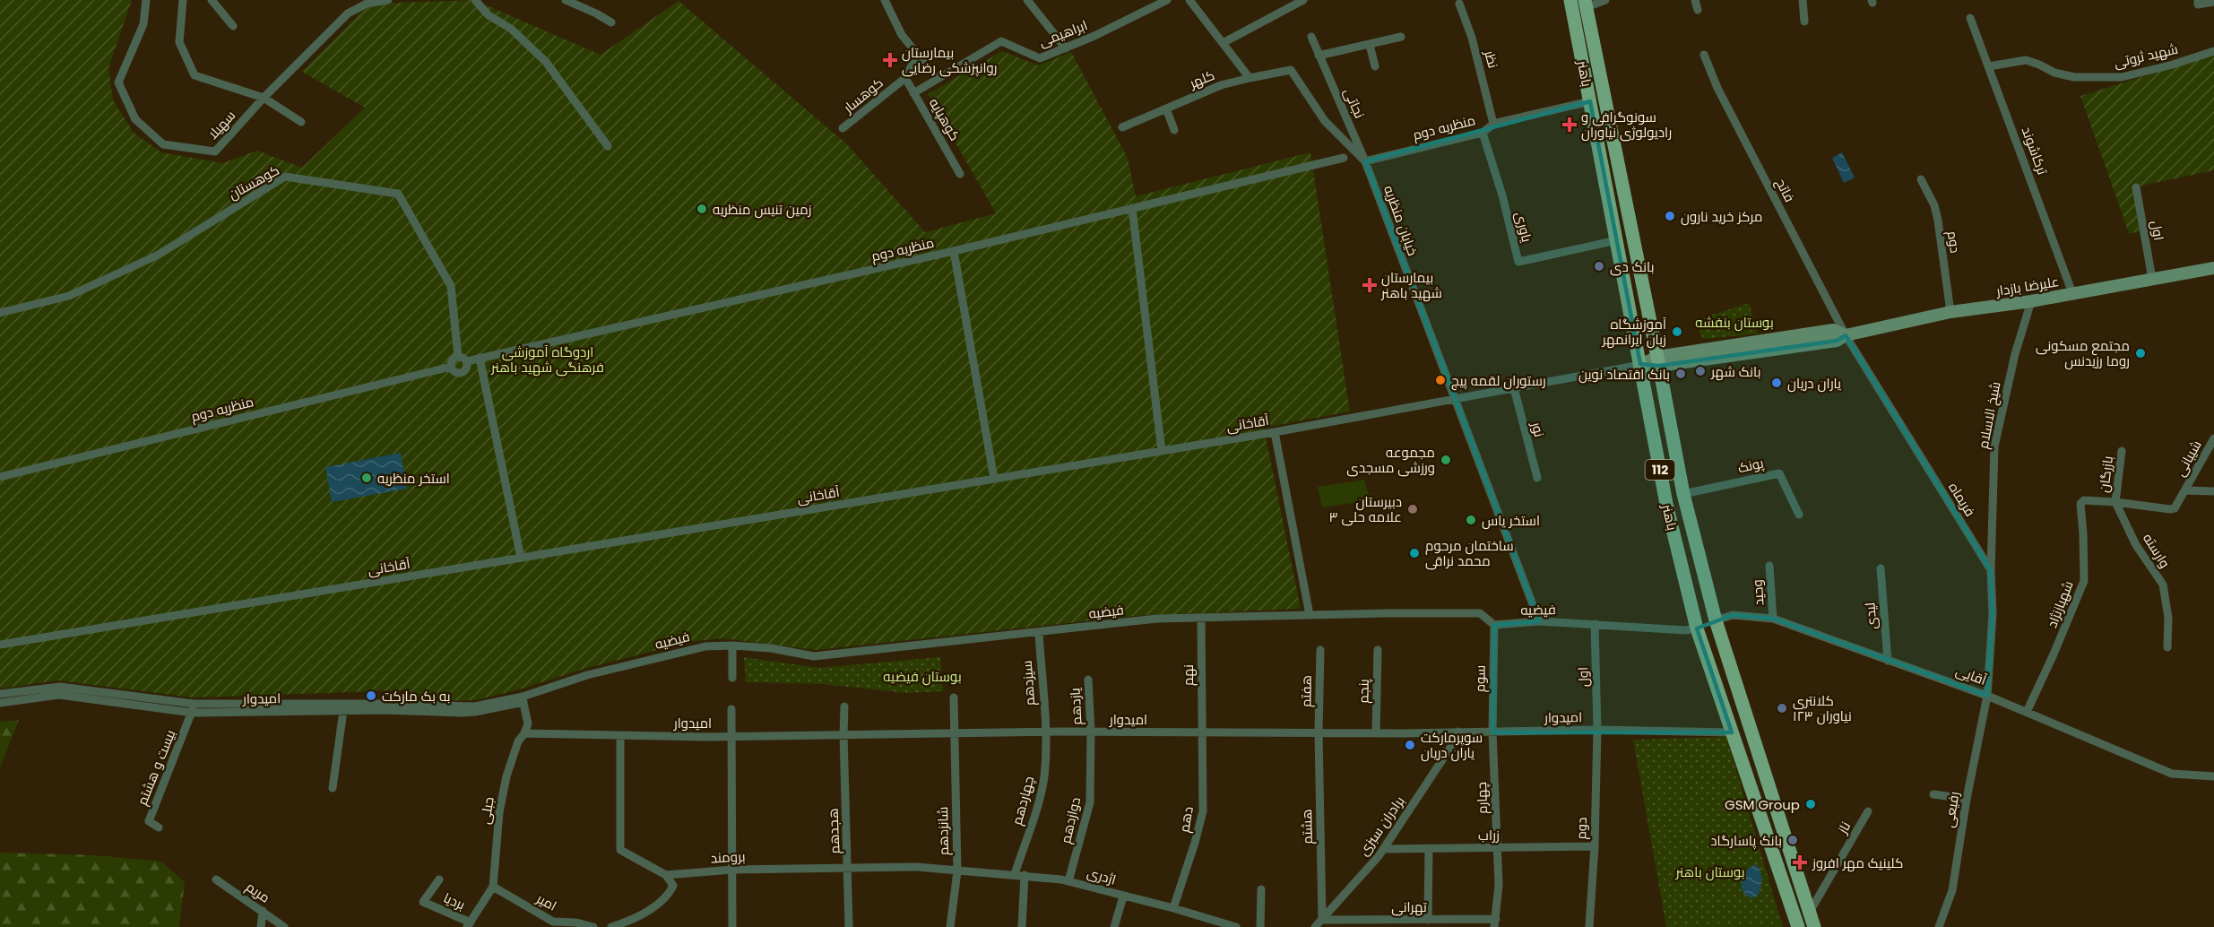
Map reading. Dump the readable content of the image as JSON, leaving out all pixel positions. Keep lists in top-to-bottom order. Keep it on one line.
{"streets":{"main road":["باهنر","علیرضا بازدار","112"],"street":["ابراهیمی","شهید ثروتی","نظر","کلهر","کوهسار","نجاتی","کوهپایه","سهیلا","منظریه دوم","ترکاشوند","کوهستان","فاتح","خیابان منظریه","یاوری","اول","دوم","شیخ الاسلام","آقاخانی","نور","شیبانی","پونک","بازرگان","فریماه","وارسته","وحید","شهبازنژاد","فیضیه","لیدی","نهم","آقایی","سوم","سیزدهم","هفتم","پنجم","امیدوار","یازدهم","بیست و هشتم","چهارم","چهاردهم","رفیعی","جبلی","دهم","دوازدهم","برادران سبزی","هشتم","ناز","هجدهم","شانزدهم","زراب","برومند","اژدری","مریم","بردیا","امیر","تهرانی"]},"crossings":[["ابراهیمی","کوهپایه"],["شهید ثروتی","ترکاشوند"],["نظر","منظریه دوم"],["باهنر","منظریه دوم"],["باهنر","یاوری"],["باهنر","علیرضا بازدار"],["باهنر","آقاخانی"],["باهنر","پونک"],["باهنر","فیضیه"],["باهنر","آقایی"],["باهنر","امیدوار"],["باهنر","ناز"],["کلهر","خیابان منظریه"],["کوهسار","کوهپایه"],["نجاتی","منظریه دوم"],["نجاتی","خیابان منظریه"],["منظریه دوم","کوهستان"],["منظریه دوم","خیابان منظریه"],["منظریه دوم","یاوری"],["ترکاشوند","علیرضا بازدار"],["فاتح","علیرضا بازدار"],["فاتح","فریماه"],["خیابان منظریه","آقاخانی"],["خیابان منظریه","فیضیه"],["اول","دوم"],["اول","علیرضا بازدار"],["اول","فیضیه"],["اول","امیدوار"],["دوم","علیرضا بازدار"],["دوم","امیدوار"],["دوم","زراب"],["علیرضا بازدار","شیخ الاسلام"],["علیرضا بازدار","آقاخانی"],["علیرضا بازدار","فریماه"],["شیخ الاسلام","فریماه"],["آقاخانی","نور"],["شیبانی","بازرگان"],["شیبانی","وارسته"],["شیبانی","شهبازنژاد"],["بازرگان","وارسته"],["بازرگان","شهبازنژاد"],["فریماه","آقایی"],["فریماه","رفیعی"],["وارسته","شهبازنژاد"],["وحید","آقایی"],["شهبازنژاد","آقایی"],["فیضیه","نهم"],["فیضیه","سوم"],["فیضیه","سیزدهم"],["فیضیه","امیدوار"],["فیضیه","جبلی"],["لیدی","آقایی"],["نهم","امیدوار"],["نهم","دهم"],["آقایی","رفیعی"],["سوم","امیدوار"],["سوم","چهارم"],["سیزدهم","امیدوار"],["سیزدهم","چهاردهم"],["هفتم","امیدوار"],["هفتم","هشتم"],["پنجم","امیدوار"],["امیدوار","یازدهم"],["امیدوار","بیست و هشتم"],["امیدوار","چهارم"],["امیدوار","چهاردهم"],["امیدوار","جبلی"],["امیدوار","دهم"],["امیدوار","دوازدهم"],["امیدوار","برادران سبزی"],["امیدوار","هشتم"],["امیدوار","هجدهم"],["امیدوار","شانزدهم"],["یازدهم","دوازدهم"],["چهارم","زراب"],["چهارم","تهرانی"],["چهاردهم","اژدری"],["جبلی","بردیا"],["جبلی","امیر"],["دهم","اژدری"],["دوازدهم","اژدری"],["برادران سبزی","هشتم"],["برادران سبزی","زراب"],["برادران سبزی","تهرانی"],["هشتم","تهرانی"],["هجدهم","برومند"],["شانزدهم","برومند"],["شانزدهم","اژدری"],["برومند","اژدری"]],"parks":["بوستان بنفشه","اردوگاه آموزشی فرهنگی شهید باهنر","بوستان فیضیه","بوستان باهنر"],"places":{"health":["بیمارستان روانپزشکی رضایی","سونوگرافی و رادیولوژی نیاوران","بیمارستان شهید باهنر","کلینیک مهر افروز"],"other":["زمین تنیس منظریه","مرکز خرید نارون","بانک دی","آموزشگاه زبان ایرانمهر","مجتمع مسکونی روما رزیدنس","بانک شهر","بانک اقتصاد نوین","رستوران لقمه پیچ","یاران دریان","مجموعه ورزشی مسجدی","استخر منظریه","دبیرستان علامه حلی ۳","استخر یاس","ساختمان مرحوم محمد نراقی","به بک مارکت","کلانتری ۱۲۳ نیاوران","سوپرمارکت یاران دریان","GSM Group","بانک پاسارگاد"]}}
